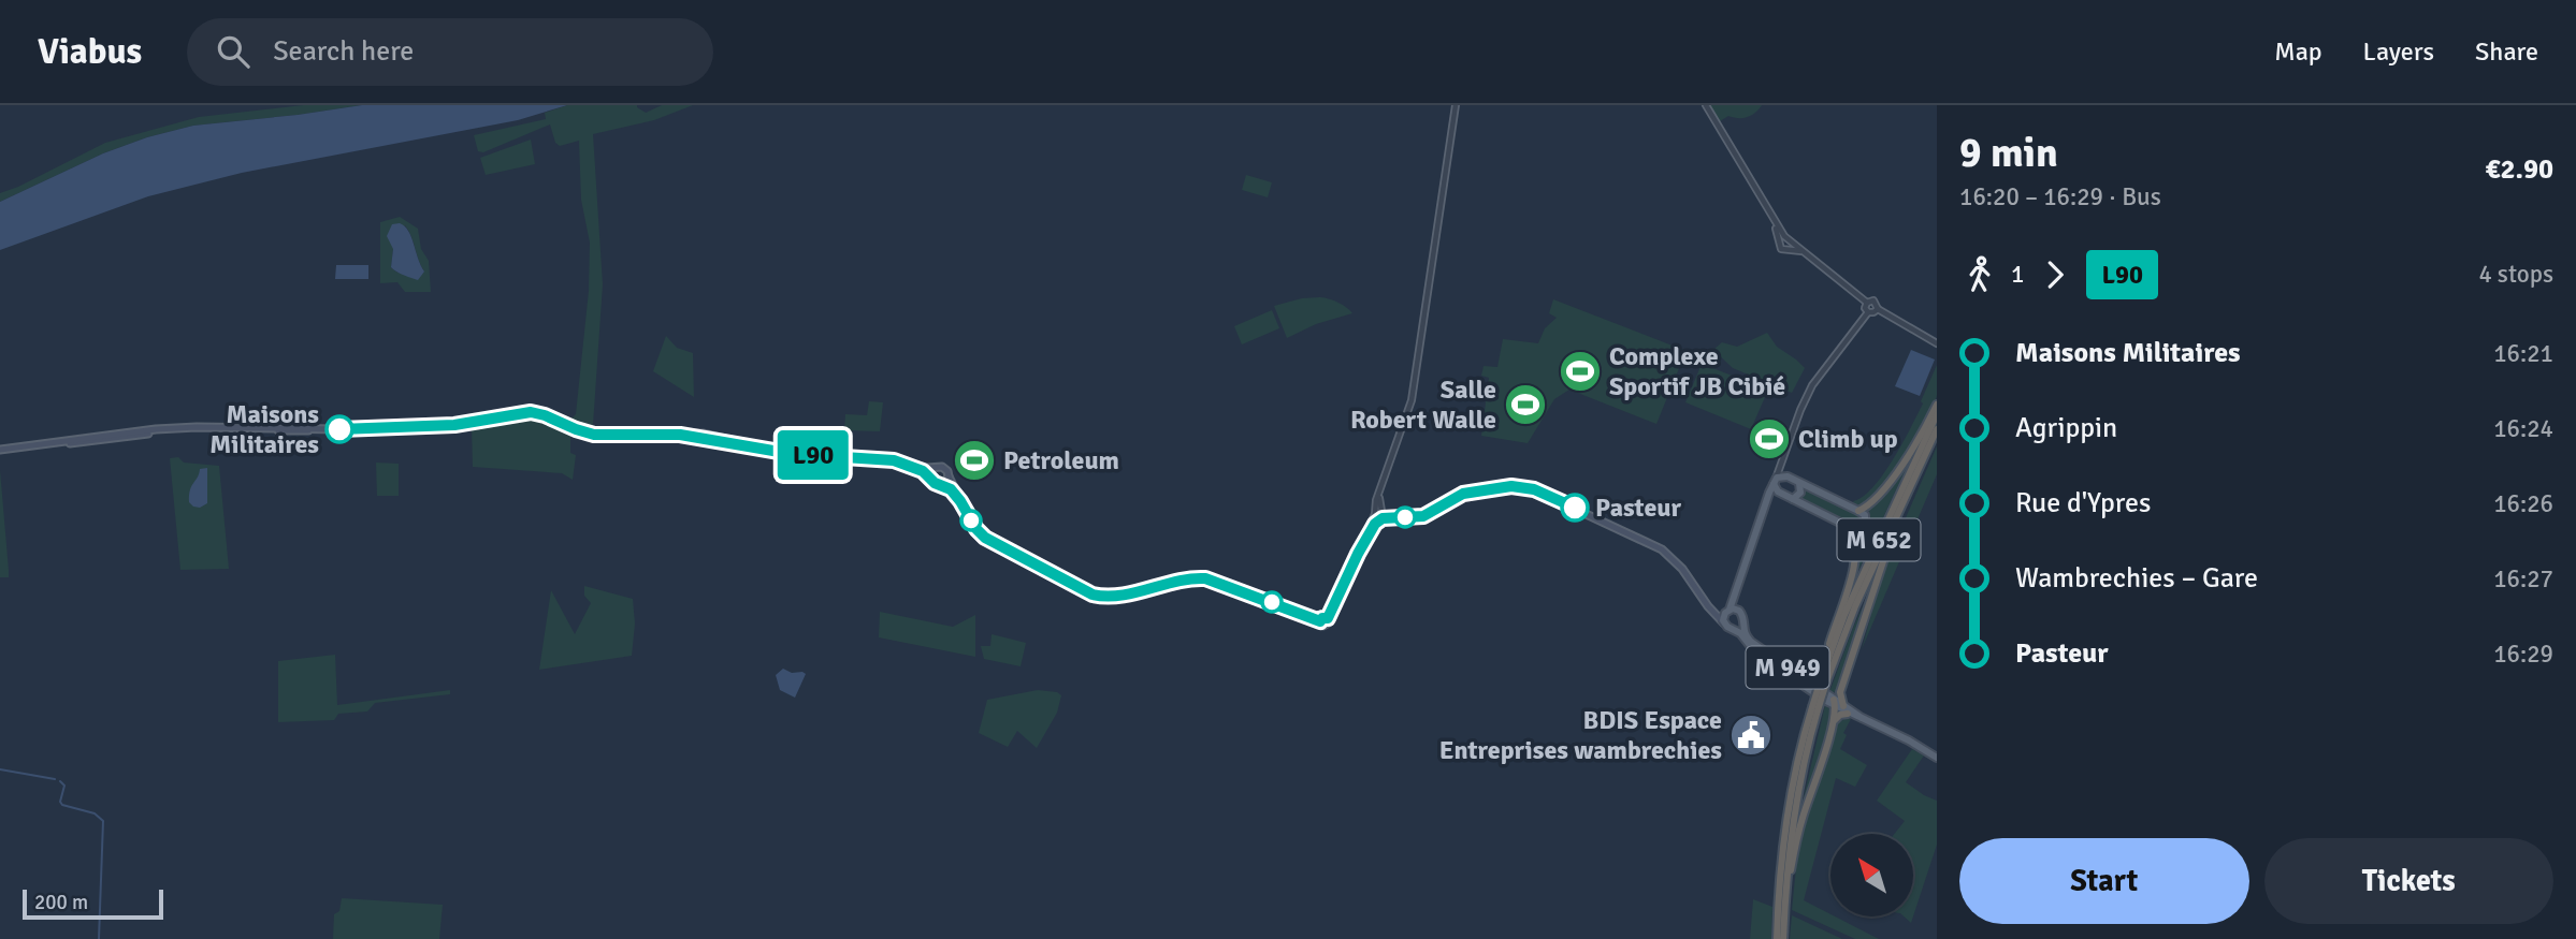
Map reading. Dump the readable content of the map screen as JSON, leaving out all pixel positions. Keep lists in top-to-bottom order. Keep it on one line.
{"streets":{"highway":["M 652"],"main road":["M 949"]},"places":{"sports":["Complexe Sportif JB Cibié","Salle Robert Walle","Climb up","Petroleum"],"other":["Maisons Militaires","Pasteur"],"public building":["BDIS Espace Entreprises wambrechies"]},"lines":["bus line L90"],"scale_bar":"200 m","north":"top left","page":{"header":"Viabus","search":"Search here","nav":["Map","Layers","Share"],"on_map":"L90","heading":["9 min","16:20 – 16:29 · Bus","€2.90"],"legs":["1","L90","4 stops"],"list":[{"name":"Maisons Militaires","value":"16:21"},{"name":"Agrippin","value":"16:24"},{"name":"Rue d'Ypres","value":"16:26"},{"name":"Wambrechies – Gare","value":"16:27"},{"name":"Pasteur","value":"16:29"}],"buttons":["Start","Tickets"],"scale":"200 m"}}
